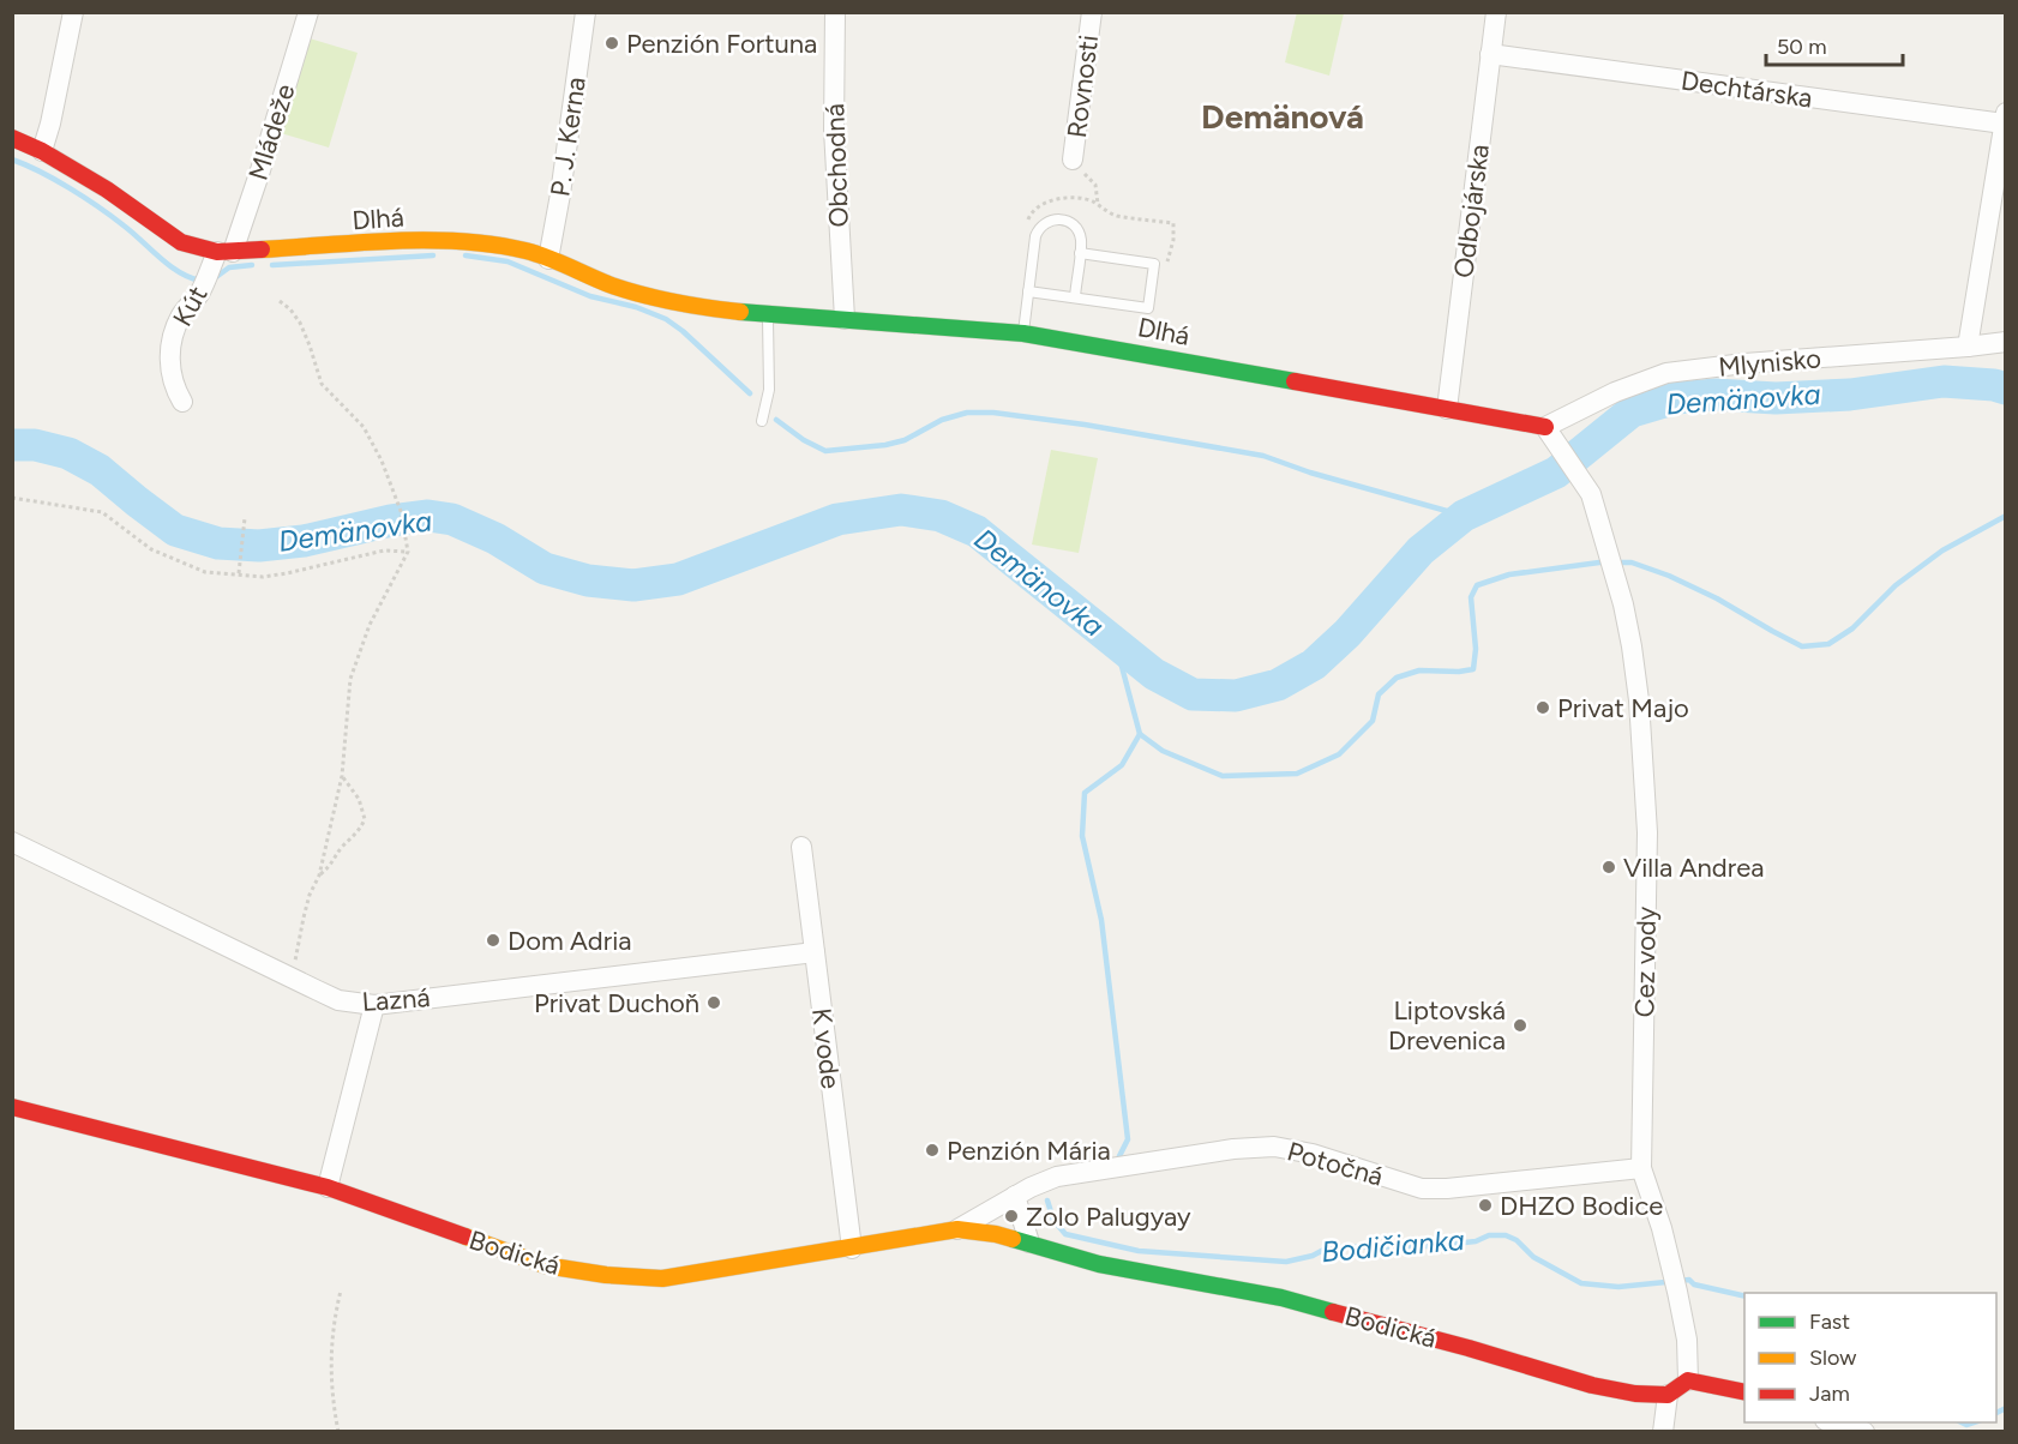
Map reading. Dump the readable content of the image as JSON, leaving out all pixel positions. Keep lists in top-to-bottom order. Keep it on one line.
{"streets":{"street":["Rovnosti","Dechtárska","Mládeže","P. J. Kerna","Obchodná","Odbojárska","Dlhá","Kút","Mlynisko","Cez vody","Lazná","K vode","Potočná","Bodická"]},"crossings":[["Dechtárska","Odbojárska"],["Mládeže","Dlhá"],["Mládeže","Kút"],["P. J. Kerna","Dlhá"],["Obchodná","Dlhá"],["Odbojárska","Dlhá"],["Dlhá","Kút"],["Dlhá","Mlynisko"],["Dlhá","Cez vody"],["Mlynisko","Cez vody"],["Cez vody","Potočná"],["Lazná","K vode"],["K vode","Bodická"],["Potočná","Bodická"]],"districts":["Demänová"],"water":["Demänovka","Bodičianka"],"places":["Penzión Fortuna","Privat Majo","Villa Andrea","Dom Adria","Privat Duchoň","Liptovská Drevenica","Penzión Mária","DHZO Bodice","Zolo Palugyay"],"legend":["Fast","Slow","Jam"],"scale_bar":"50 m"}
